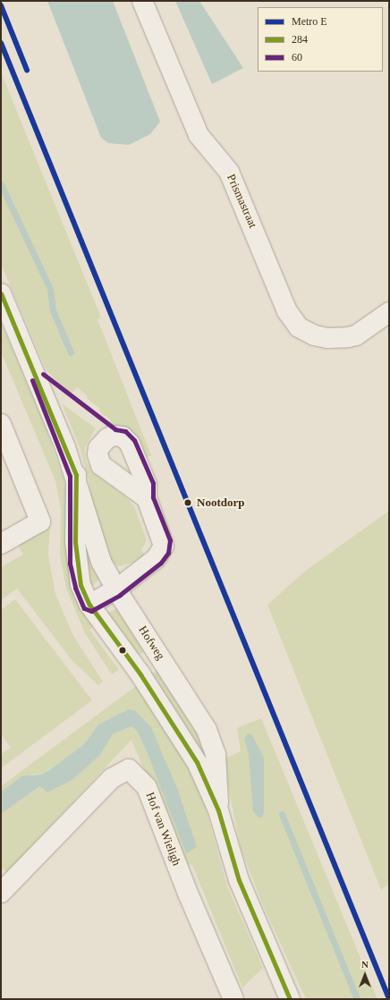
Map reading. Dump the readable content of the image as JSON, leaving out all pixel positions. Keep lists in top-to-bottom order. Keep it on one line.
{"streets":{"street":["Prismastraat","Hofweg","Hof van Wieligh"]},"places":["Nootdorp"],"lines":["metro line E","transit line 284","transit line 60"],"legend":["Metro E","284","60"],"north":"top"}
